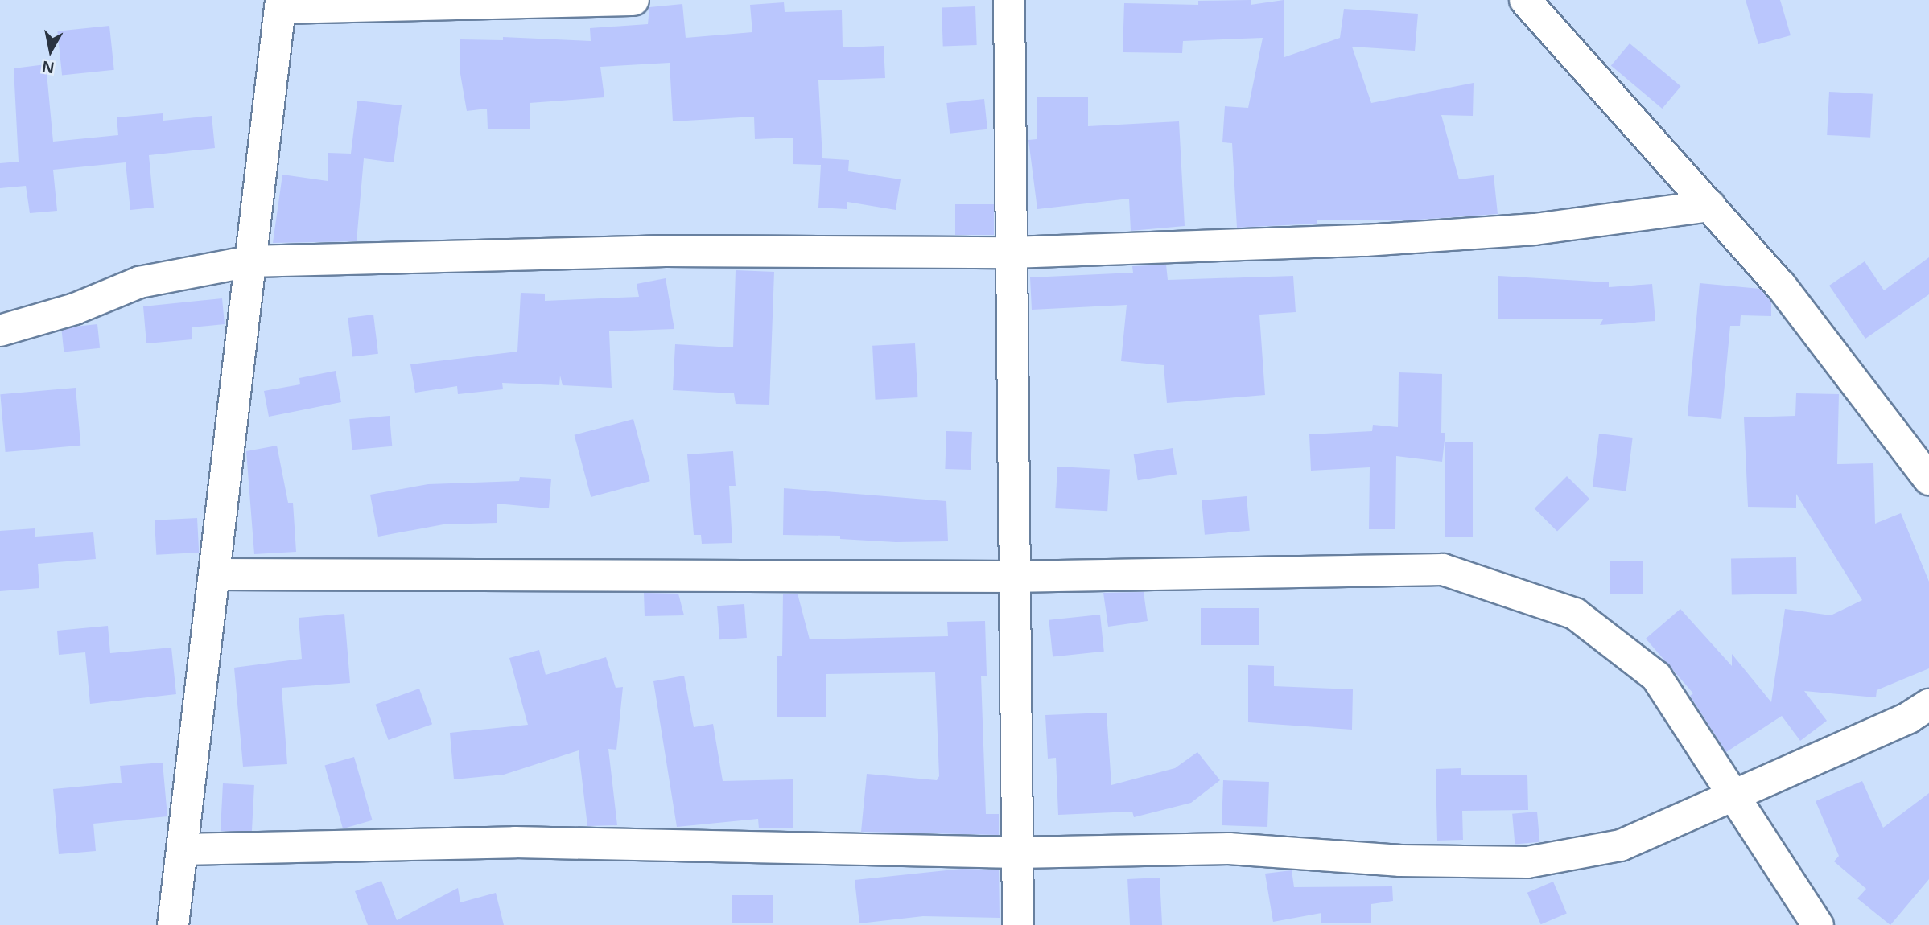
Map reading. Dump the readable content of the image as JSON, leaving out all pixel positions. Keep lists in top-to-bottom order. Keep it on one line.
{"north":"bottom"}
